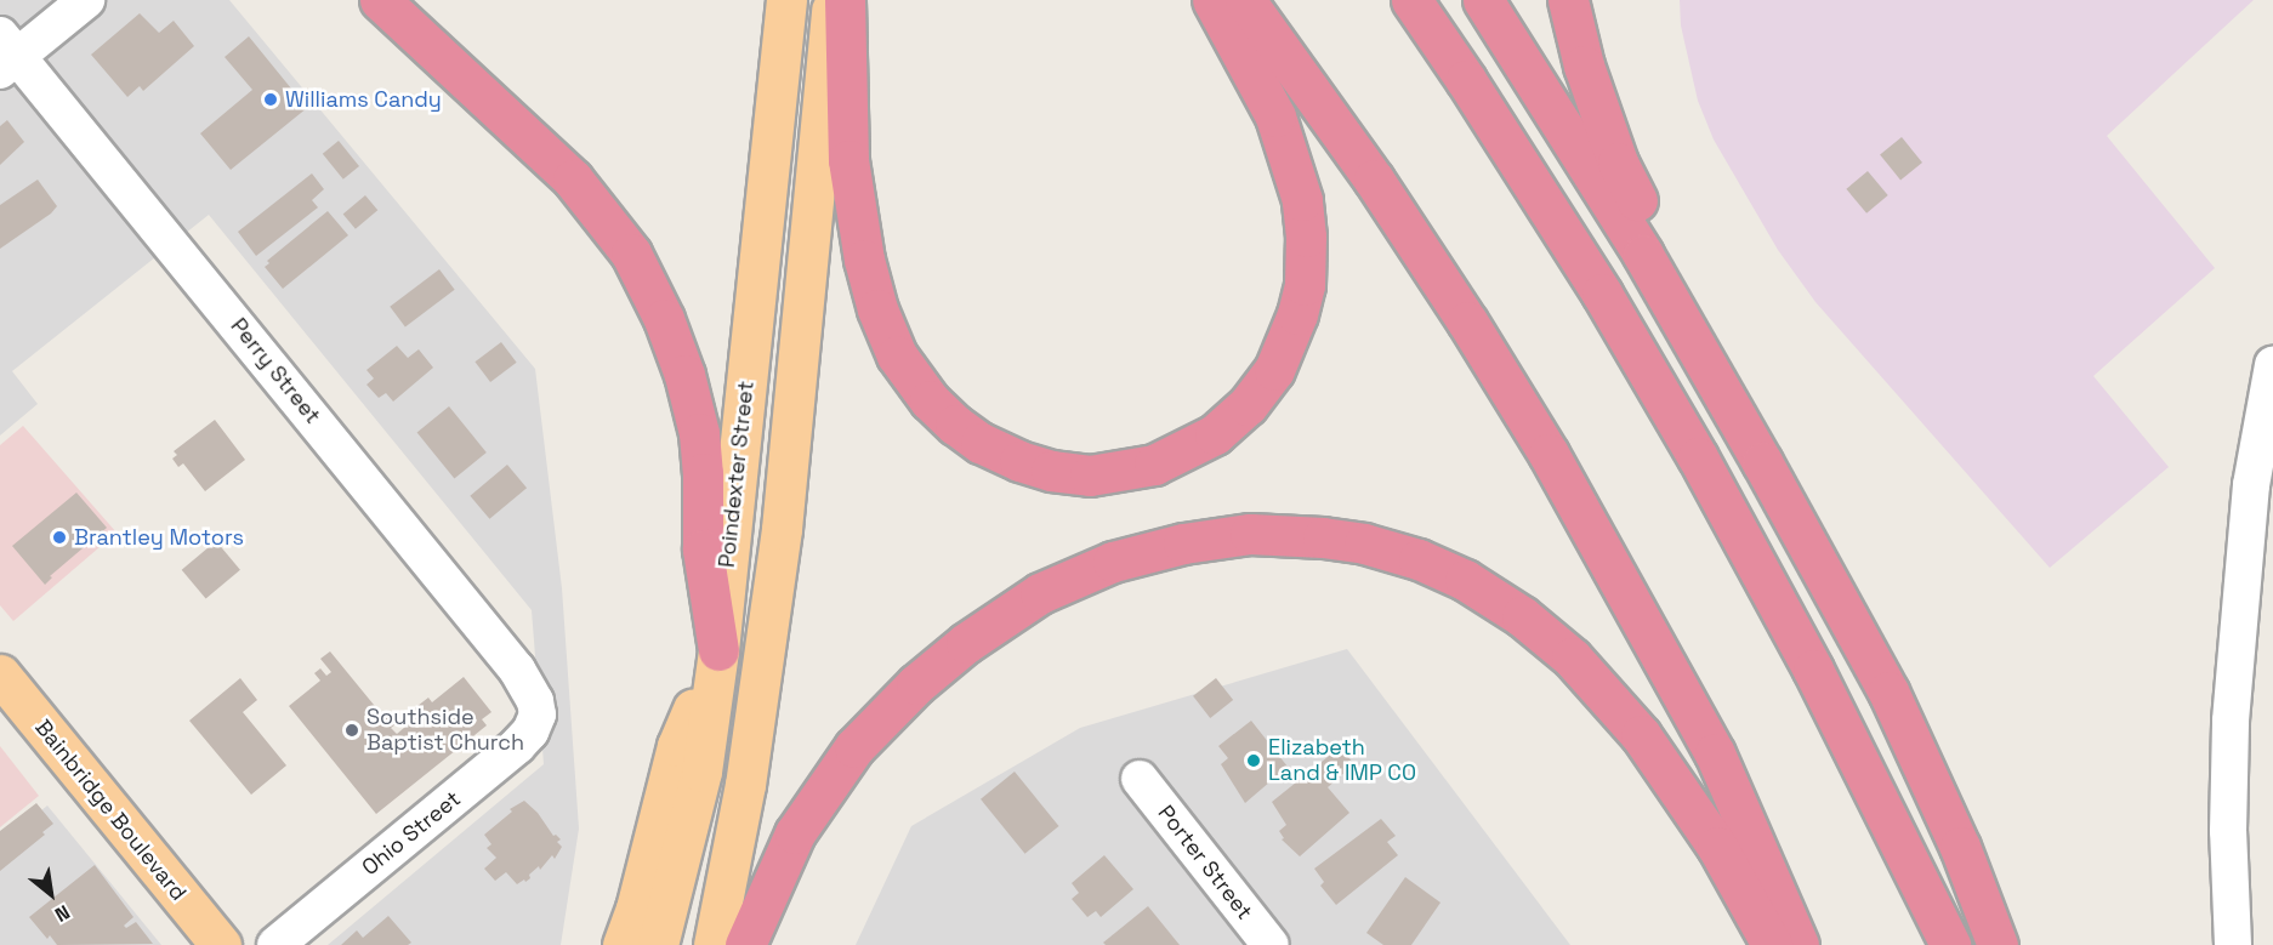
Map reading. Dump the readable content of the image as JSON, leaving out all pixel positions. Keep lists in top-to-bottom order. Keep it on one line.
{"streets":{"main road":["Poindexter Street","Bainbridge Boulevard"],"street":["Perry Street","Ohio Street","Porter Street"]},"crossings":[["Perry Street","Ohio Street"]],"places":["Williams Candy","Brantley Motors","Southside Baptist Church","Elizabeth Land & IMP CO"],"north":"bottom right"}
